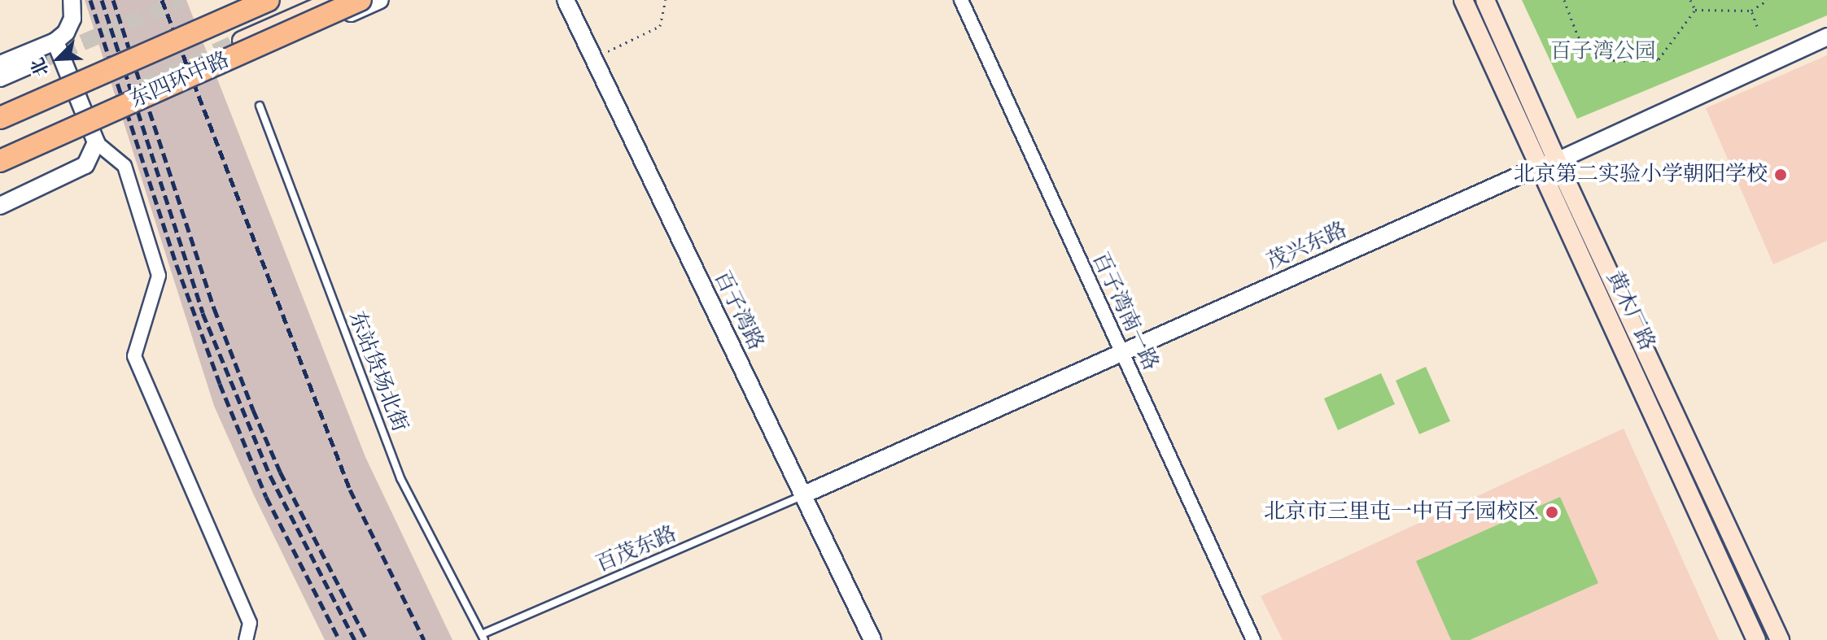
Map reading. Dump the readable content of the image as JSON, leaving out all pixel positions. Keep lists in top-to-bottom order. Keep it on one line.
{"streets":{"highway":["东四环中路"],"main road":["黄木厂路"],"street":["茂兴东路","百子湾路","百子湾南一路"],"lane":["东站货场北街","百茂东路"]},"crossings":[["茂兴东路","百子湾路"],["茂兴东路","黄木厂路"],["茂兴东路","百子湾南一路"],["茂兴东路","百茂东路"],["百子湾路","百茂东路"],["东站货场北街","百茂东路"]],"parks":["百子湾公园"],"places":["北京第二实验小学朝阳学校","北京市三里屯一中百子园校区"],"north":"bottom left"}
